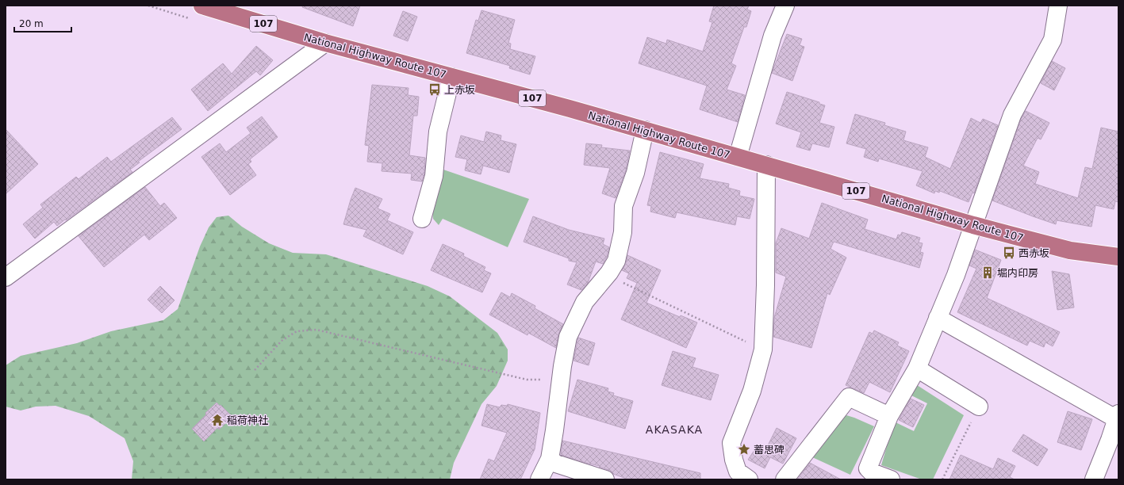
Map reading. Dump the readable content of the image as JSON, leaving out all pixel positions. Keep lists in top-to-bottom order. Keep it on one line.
{"streets":{"highway":["107","National Highway Route 107"]},"districts":["AKASAKA"],"places":{"bus stop":["上赤坂","西赤坂"],"building":["堀内印房"],"temple":["稲荷神社"],"place":["蓄思碑"]},"scale_bar":"20 m"}
